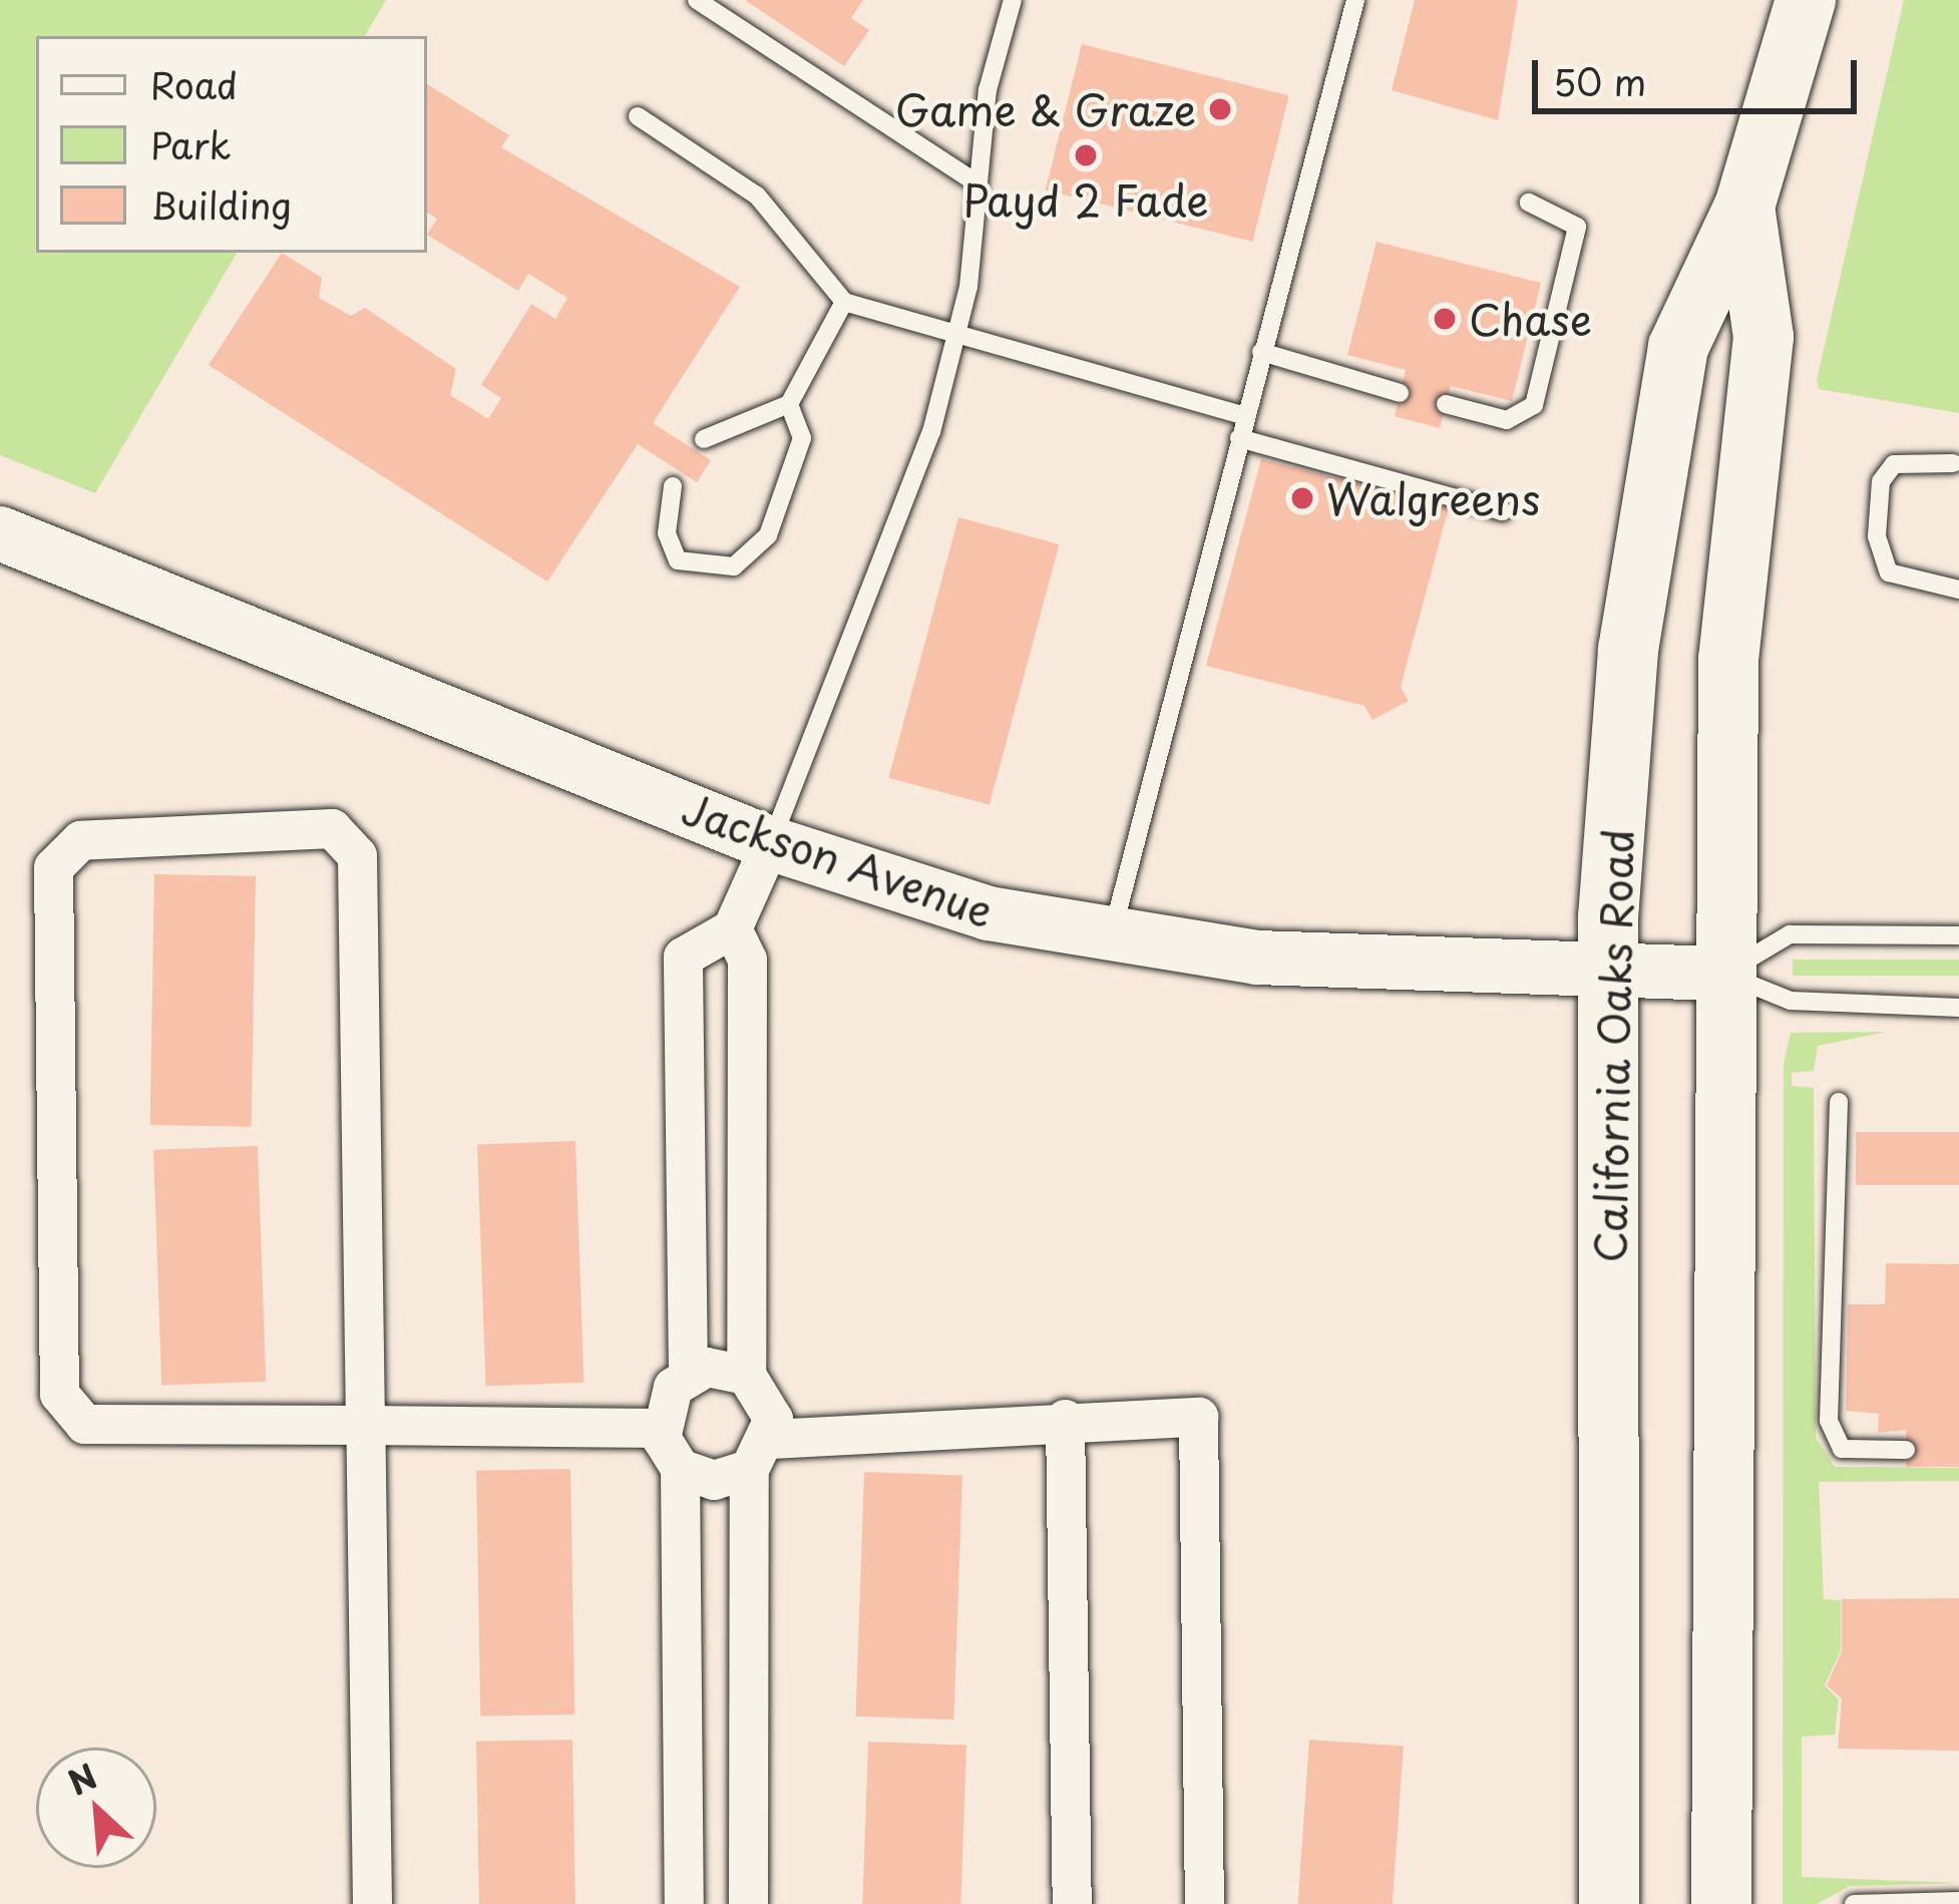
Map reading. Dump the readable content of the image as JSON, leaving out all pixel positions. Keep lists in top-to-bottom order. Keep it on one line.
{"streets":{"main road":["Jackson Avenue","California Oaks Road"]},"crossings":[["Jackson Avenue","California Oaks Road"]],"places":["Game & Graze","Payd 2 Fade","Chase","Walgreens"],"legend":["Road","Park","Building"],"scale_bar":"50 m","north":"top left"}
